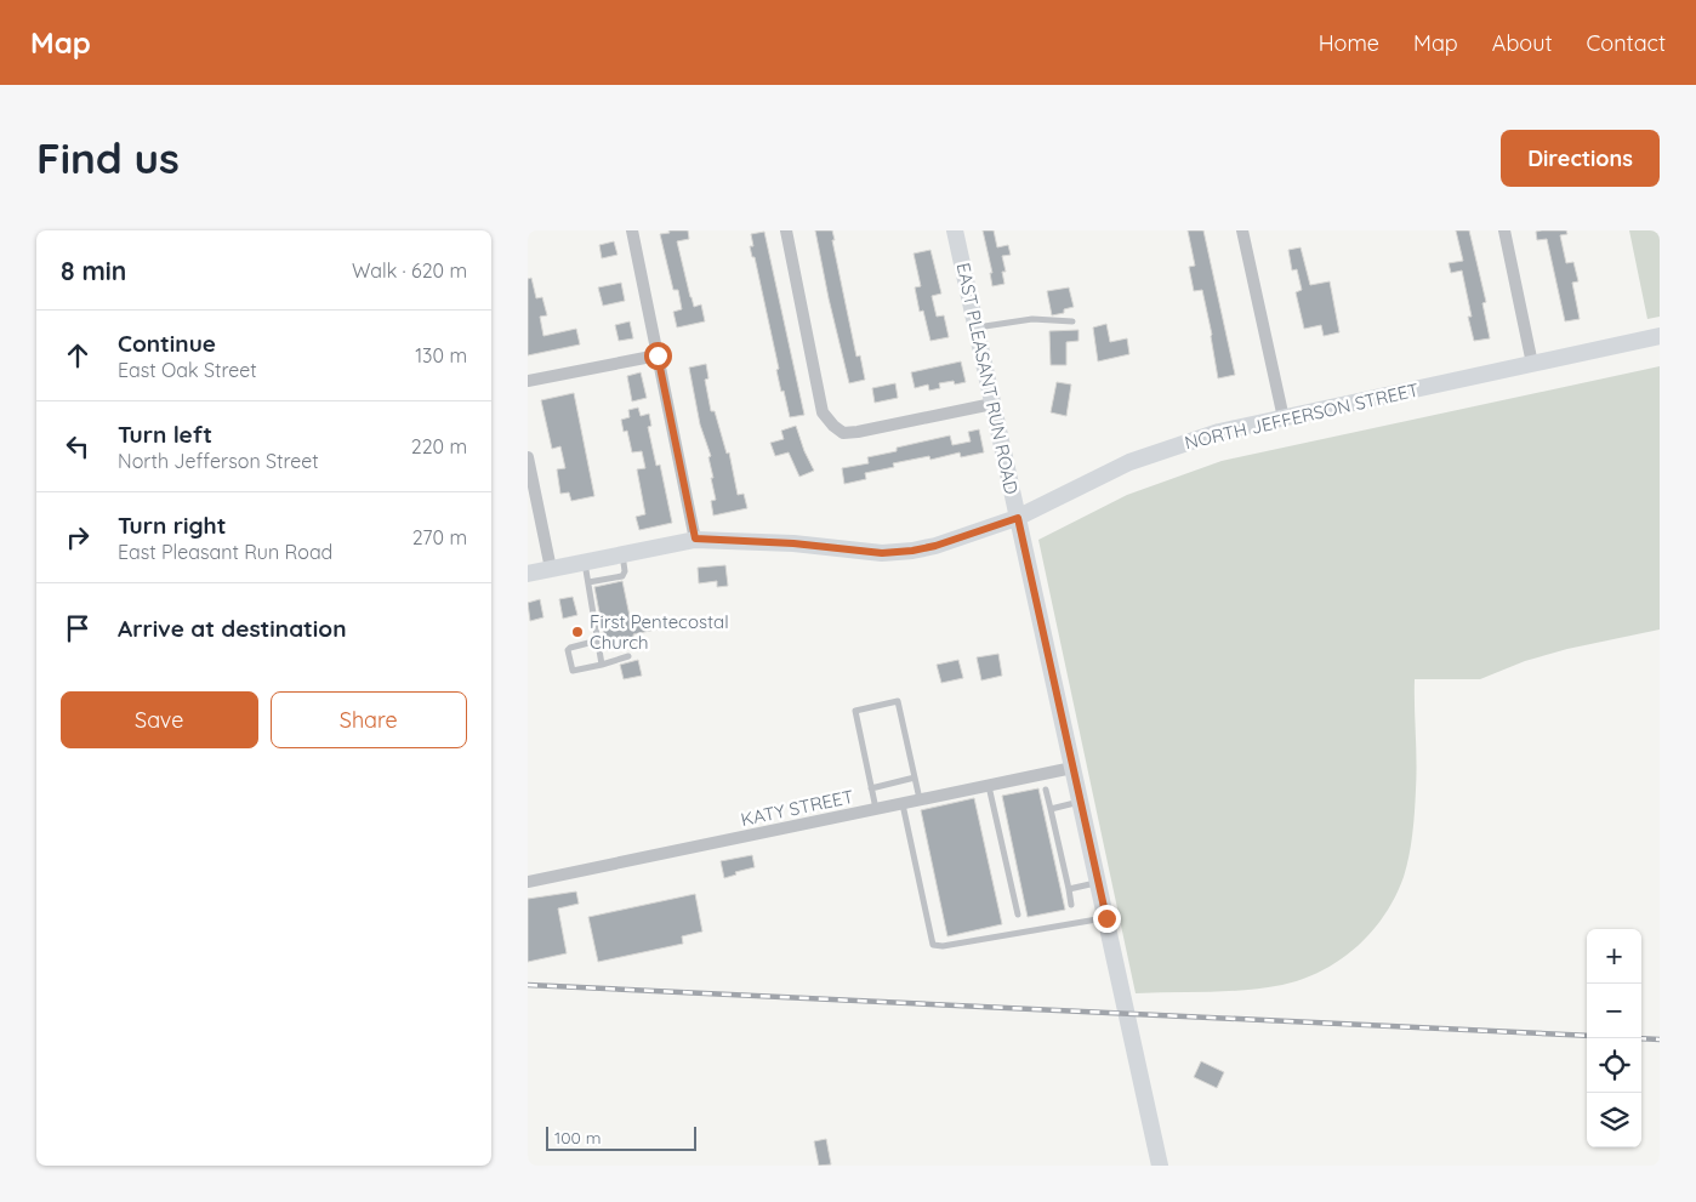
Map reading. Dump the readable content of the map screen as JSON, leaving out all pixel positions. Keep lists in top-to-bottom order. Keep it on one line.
{"streets":{"street":["EAST PLEASANT RUN ROAD","NORTH JEFFERSON STREET","KATY STREET"]},"crossings":[["EAST PLEASANT RUN ROAD","NORTH JEFFERSON STREET"],["EAST PLEASANT RUN ROAD","KATY STREET"]],"places":["First Pentecostal Church"],"scale_bar":"100 m","page":{"header":"Map","nav":["Home","Map","About","Contact"],"buttons":["Directions",["Save","Share"]],"title":"Find us","heading":["8 min","Walk · 620 m"],"list":[["Continue","East Oak Street","130 m"],["Turn left","North Jefferson Street","220 m"],["Turn right","East Pleasant Run Road","270 m"],"Arrive at destination"],"map_buttons":["+","−"],"scale":"100 m"}}
